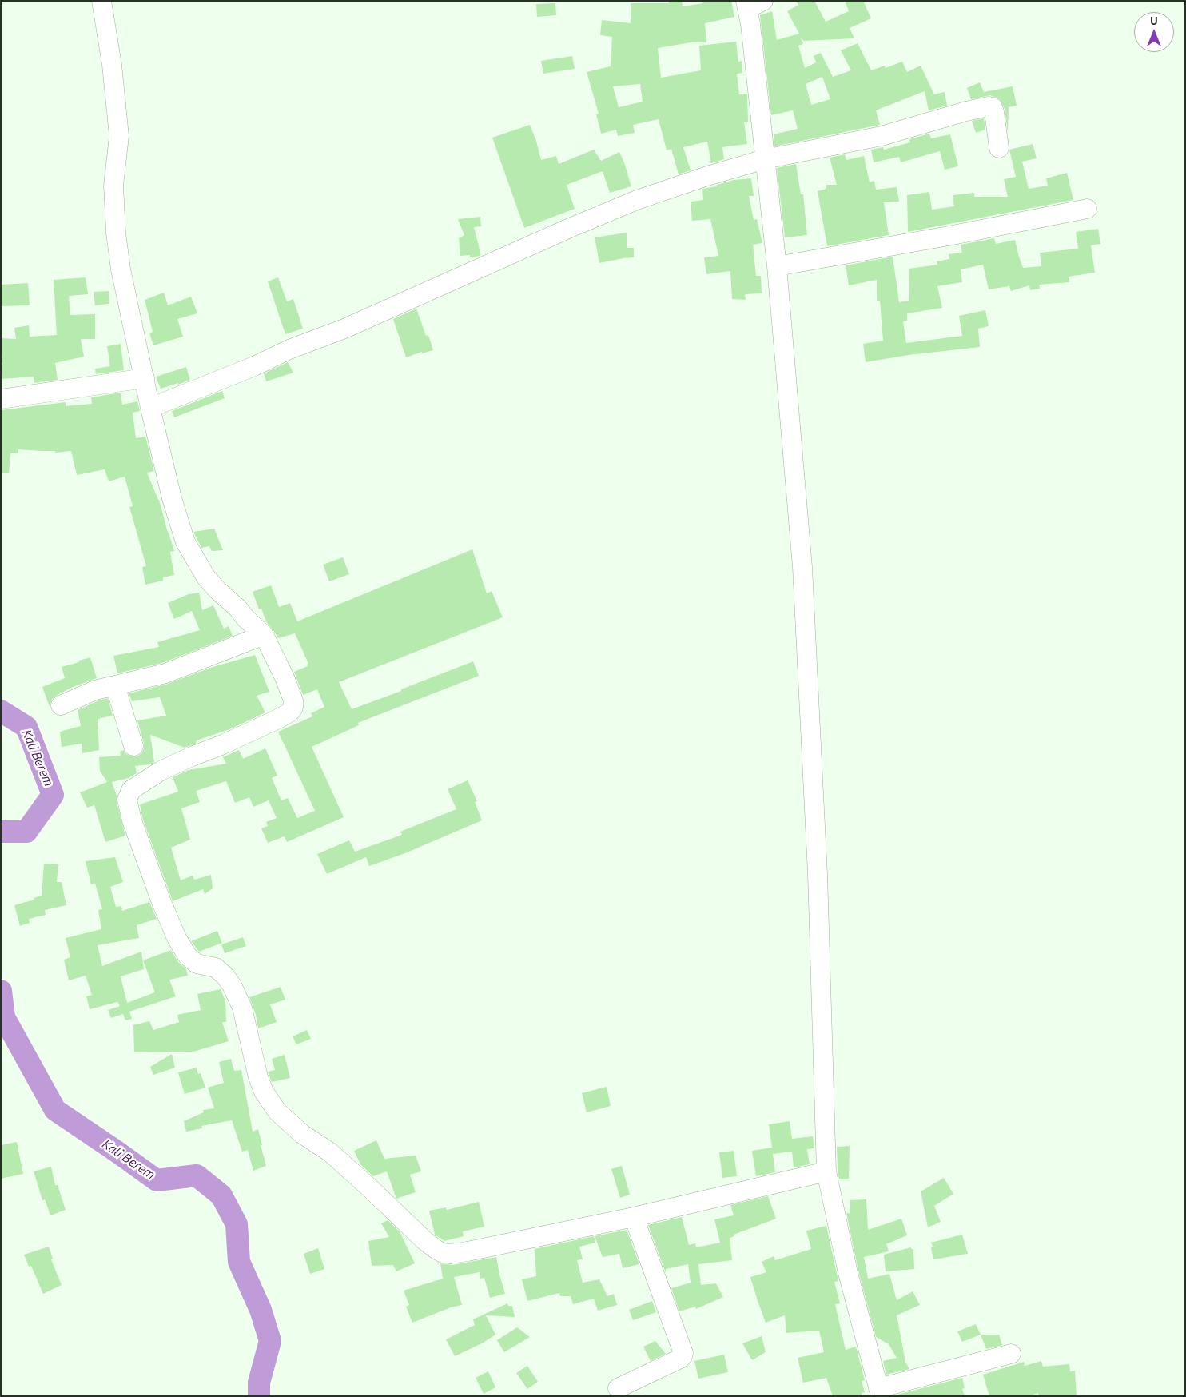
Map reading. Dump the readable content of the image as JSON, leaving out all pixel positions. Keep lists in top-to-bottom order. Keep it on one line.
{"water":["Kali Berem"],"north":"top"}
